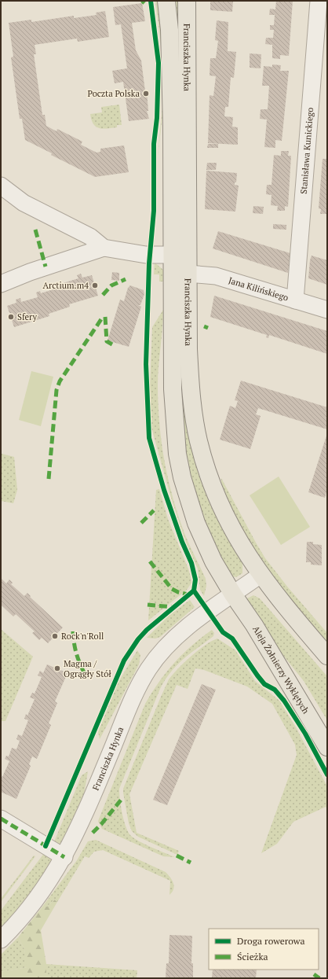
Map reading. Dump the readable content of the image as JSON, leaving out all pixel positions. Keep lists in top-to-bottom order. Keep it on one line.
{"streets":{"main road":["Franciszka Hynka","Aleja Żołnierzy Wyklętych"],"street":["Stanisława Kunickiego","Jana Kilińskiego"]},"crossings":[["Franciszka Hynka","Jana Kilińskiego"],["Franciszka Hynka","Aleja Żołnierzy Wyklętych"],["Stanisława Kunickiego","Jana Kilińskiego"]],"places":["Poczta Polska","Arctium.m4","Sfery","Rock'n'Roll","Magma / Ogrągły Stół"],"legend":["Droga rowerowa","Ścieżka"]}
